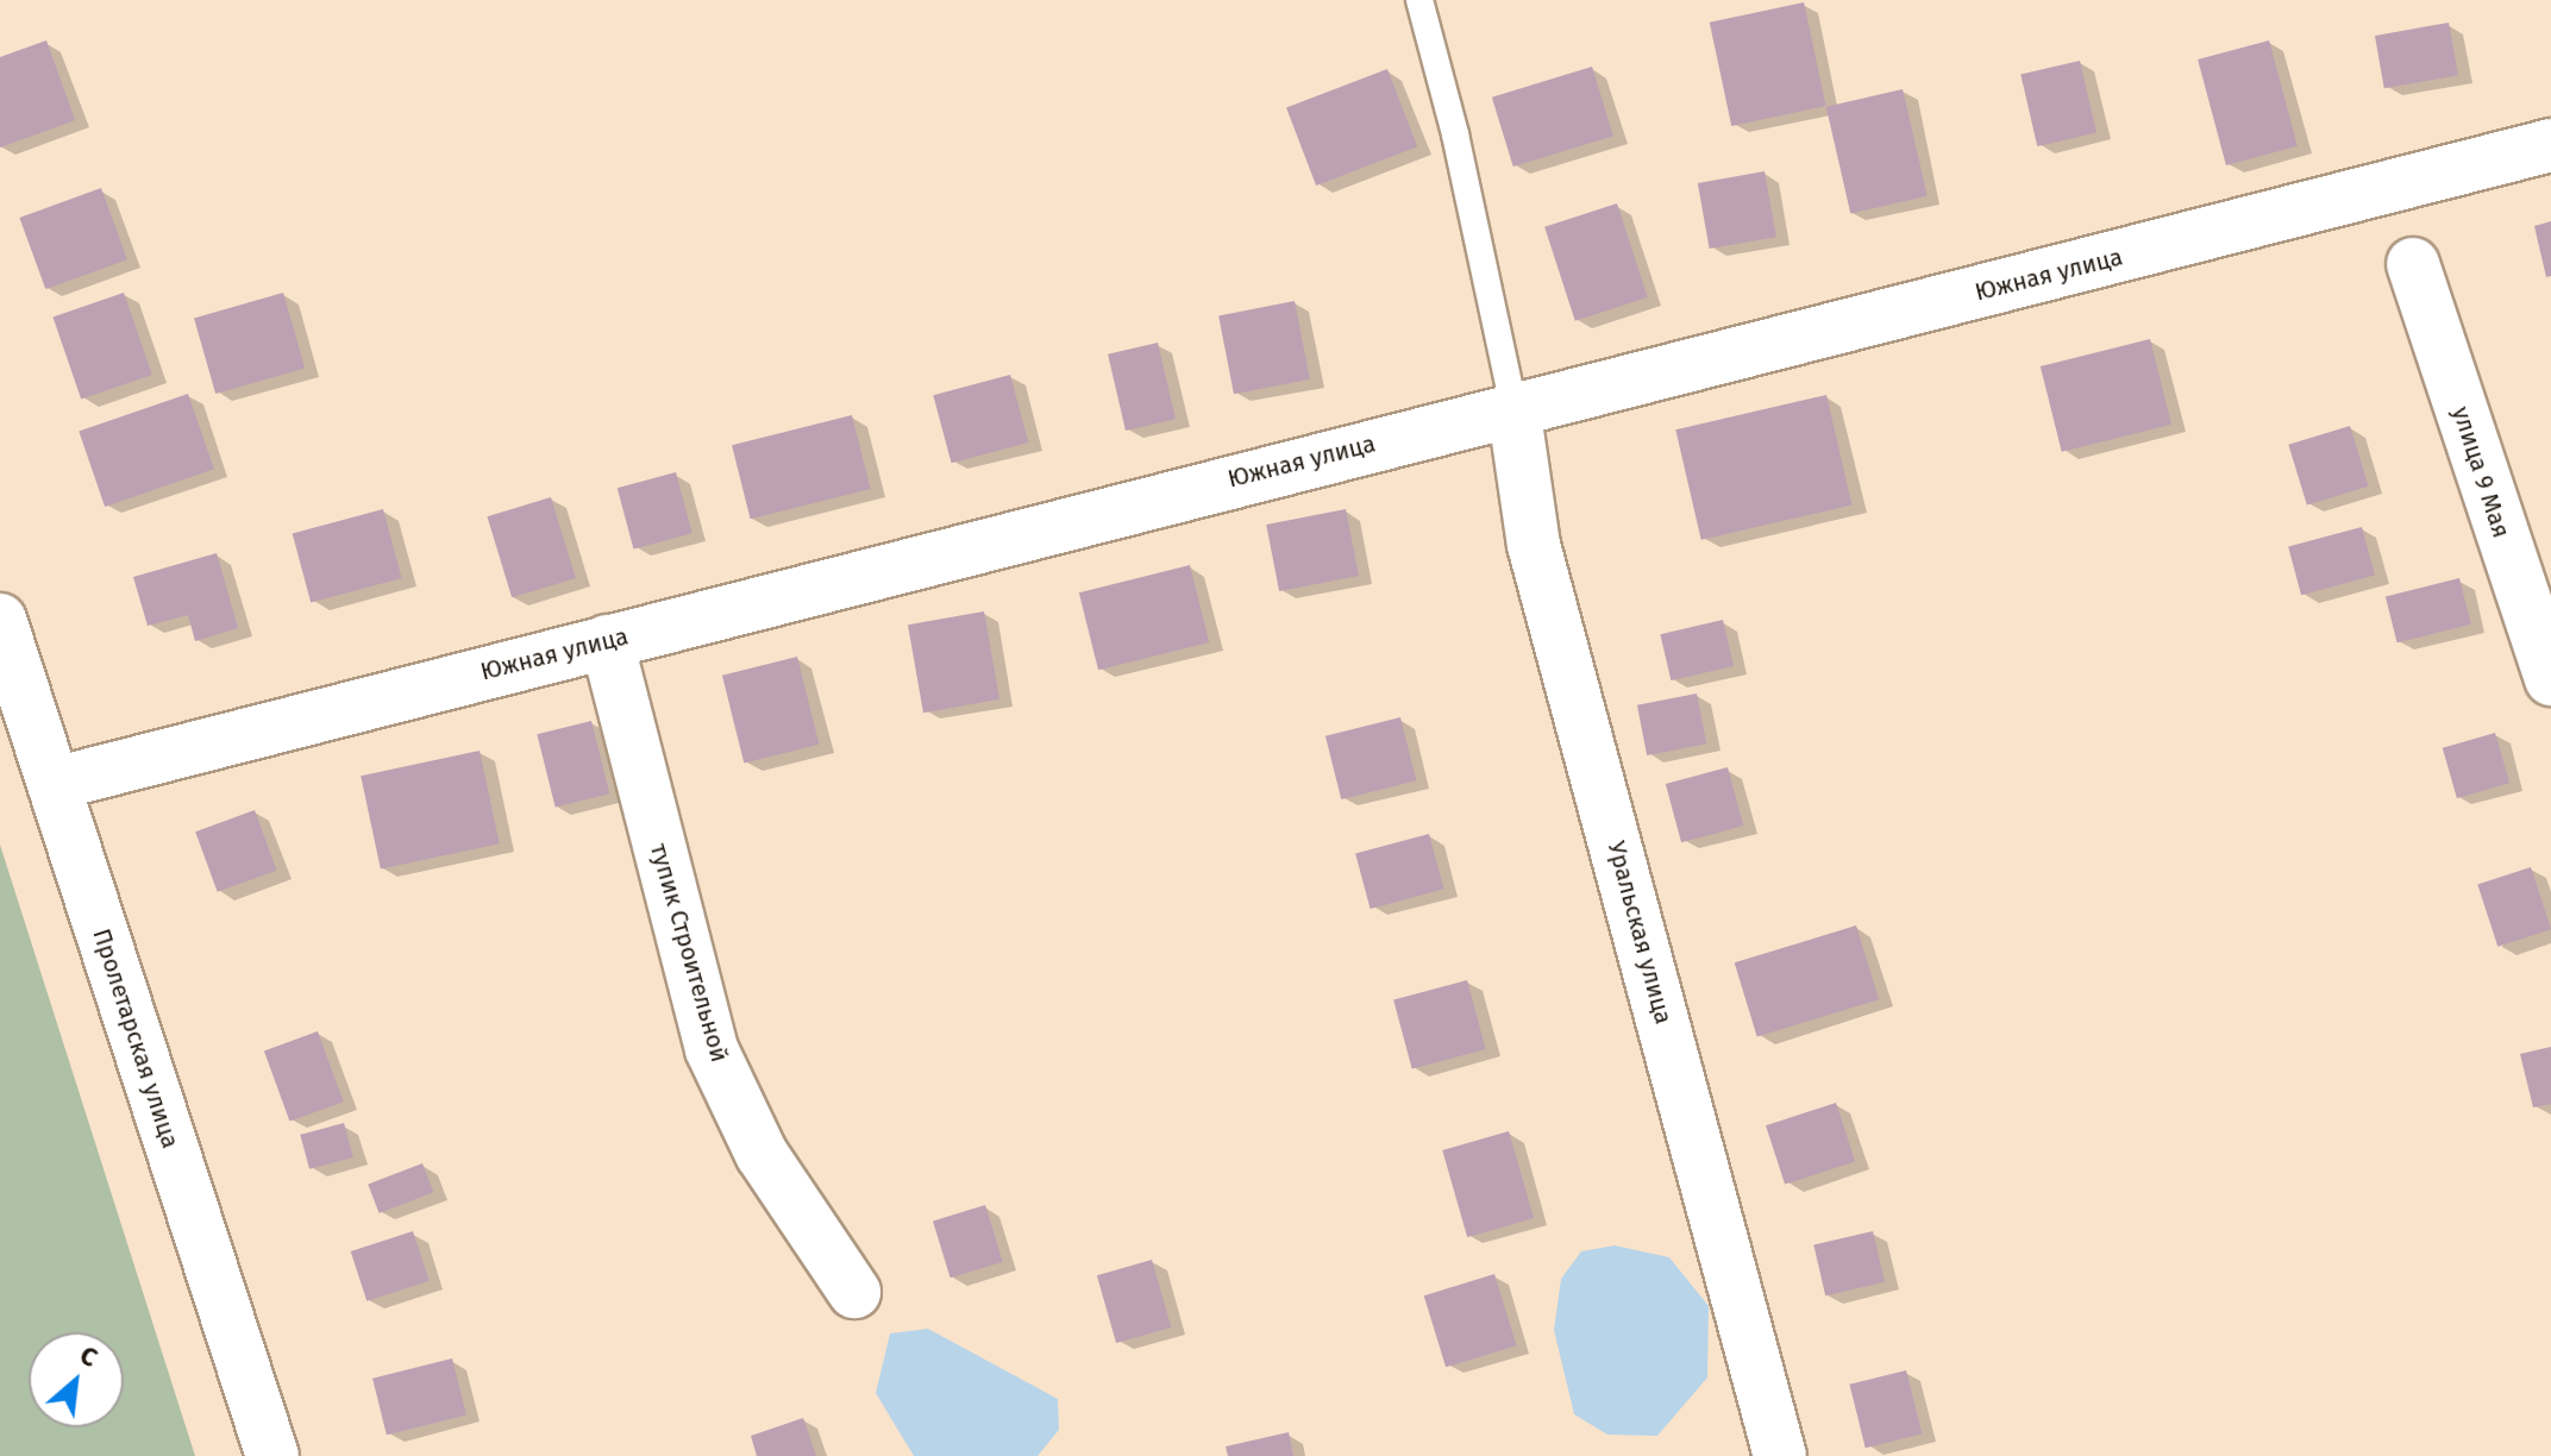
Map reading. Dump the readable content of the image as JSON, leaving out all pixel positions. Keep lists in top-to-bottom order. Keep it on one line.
{"streets":{"street":["Южная улица","улица 9 Мая","Уральская улица","тупик Строительной","Пролетарская улица"]},"crossings":[["Южная улица","Уральская улица"],["Южная улица","тупик Строительной"],["Южная улица","Пролетарская улица"]],"north":"top right"}
